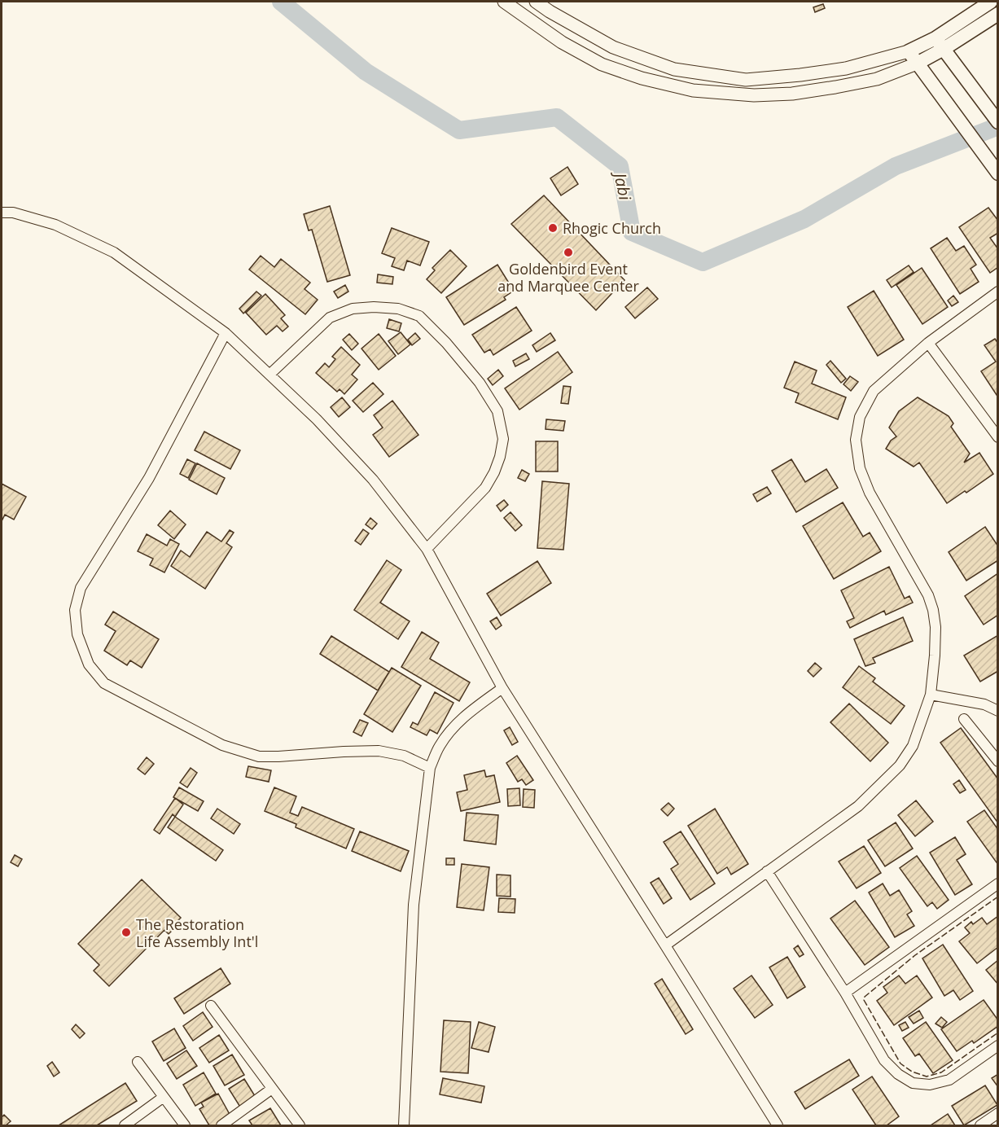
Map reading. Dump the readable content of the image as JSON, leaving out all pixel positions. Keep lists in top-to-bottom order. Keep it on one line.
{"water":["Jabi"],"places":["Rhogic Church","Goldenbird Event and Marquee Center","The Restoration Life Assembly Int'l"]}
